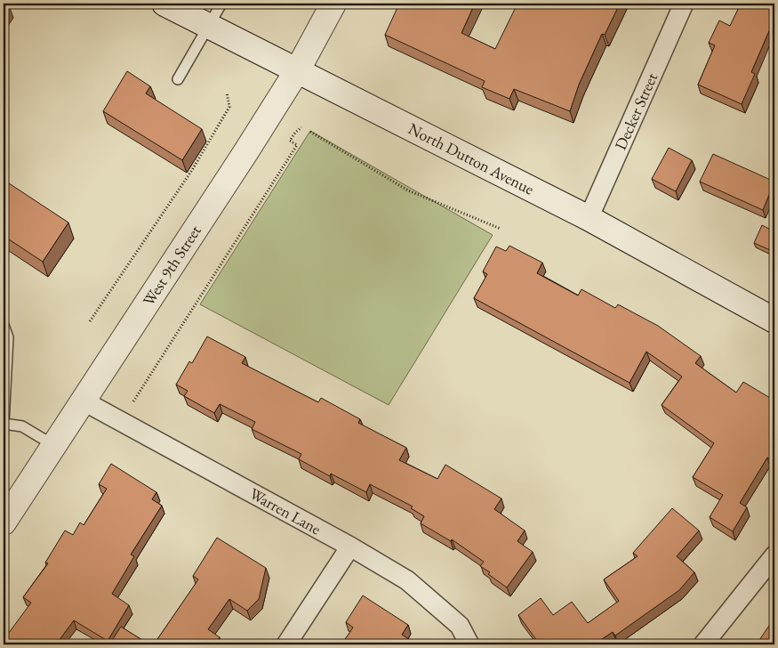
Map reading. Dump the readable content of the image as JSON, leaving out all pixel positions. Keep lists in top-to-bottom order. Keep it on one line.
{"streets":{"main road":["North Dutton Avenue","West 9th Street"],"street":["Decker Street","Warren Lane"]},"crossings":[["Decker Street","North Dutton Avenue"],["North Dutton Avenue","West 9th Street"],["West 9th Street","Warren Lane"]]}
